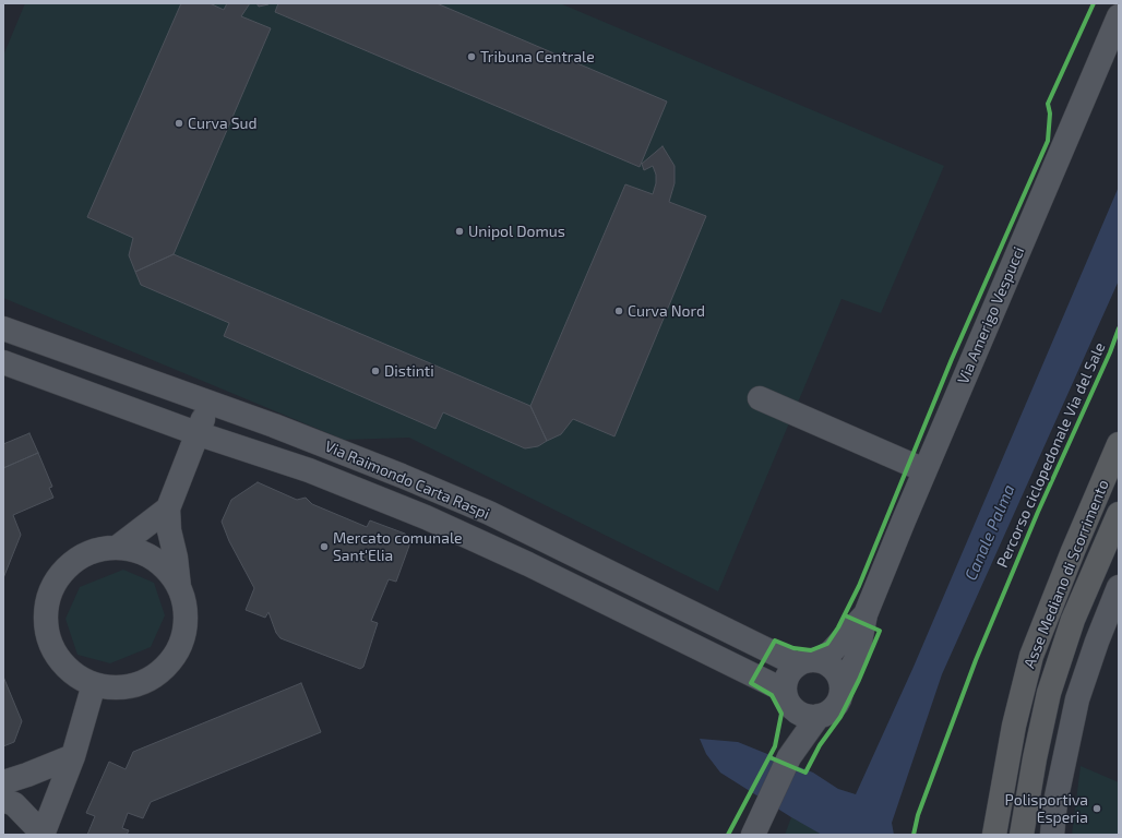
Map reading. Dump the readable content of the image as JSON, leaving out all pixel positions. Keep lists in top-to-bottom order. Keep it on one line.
{"streets":{"highway":["Asse Mediano di Scorrimento"],"street":["Via Amerigo Vespucci","Via Raimondo Carta Raspi"],"cycle path":["Percorso ciclopedonale Via del Sale"]},"crossings":[["Via Amerigo Vespucci","Via Raimondo Carta Raspi"]],"water":["Canale Palma"],"places":["Tribuna Centrale","Curva Sud","Unipol Domus","Curva Nord","Distinti","Mercato comunale Sant'Elia","Polisportiva Esperia"]}
